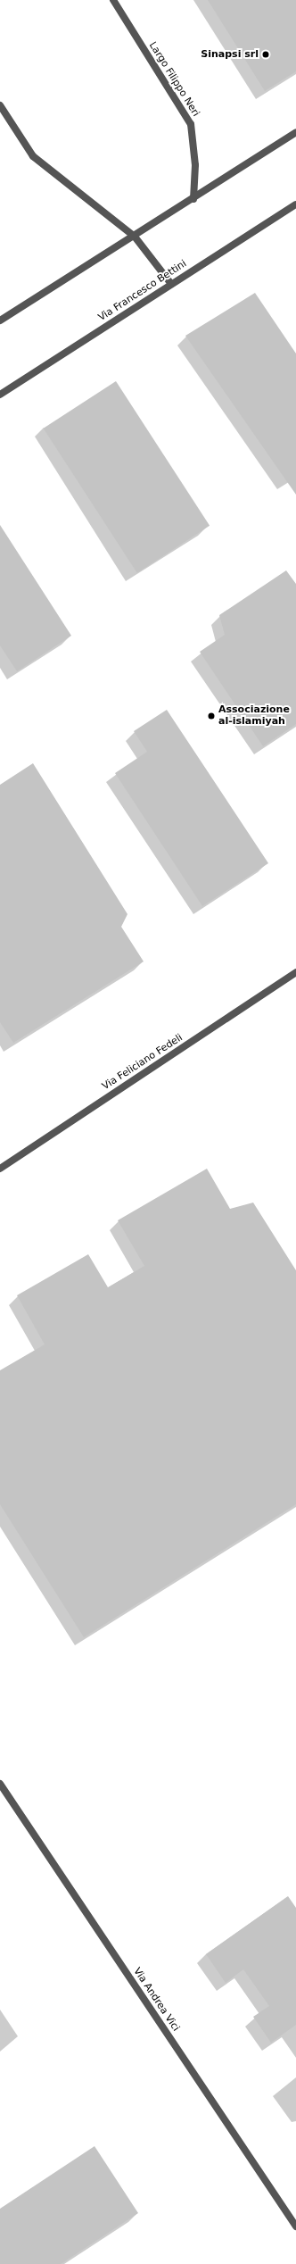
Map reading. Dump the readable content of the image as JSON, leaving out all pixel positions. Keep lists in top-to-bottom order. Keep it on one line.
{"streets":{"street":["Largo Filippo Neri","Via Francesco Bettini","Via Feliciano Fedeli","Via Andrea Vici"]},"places":["Sinapsi srl","Associazione al-islamiyah"]}
